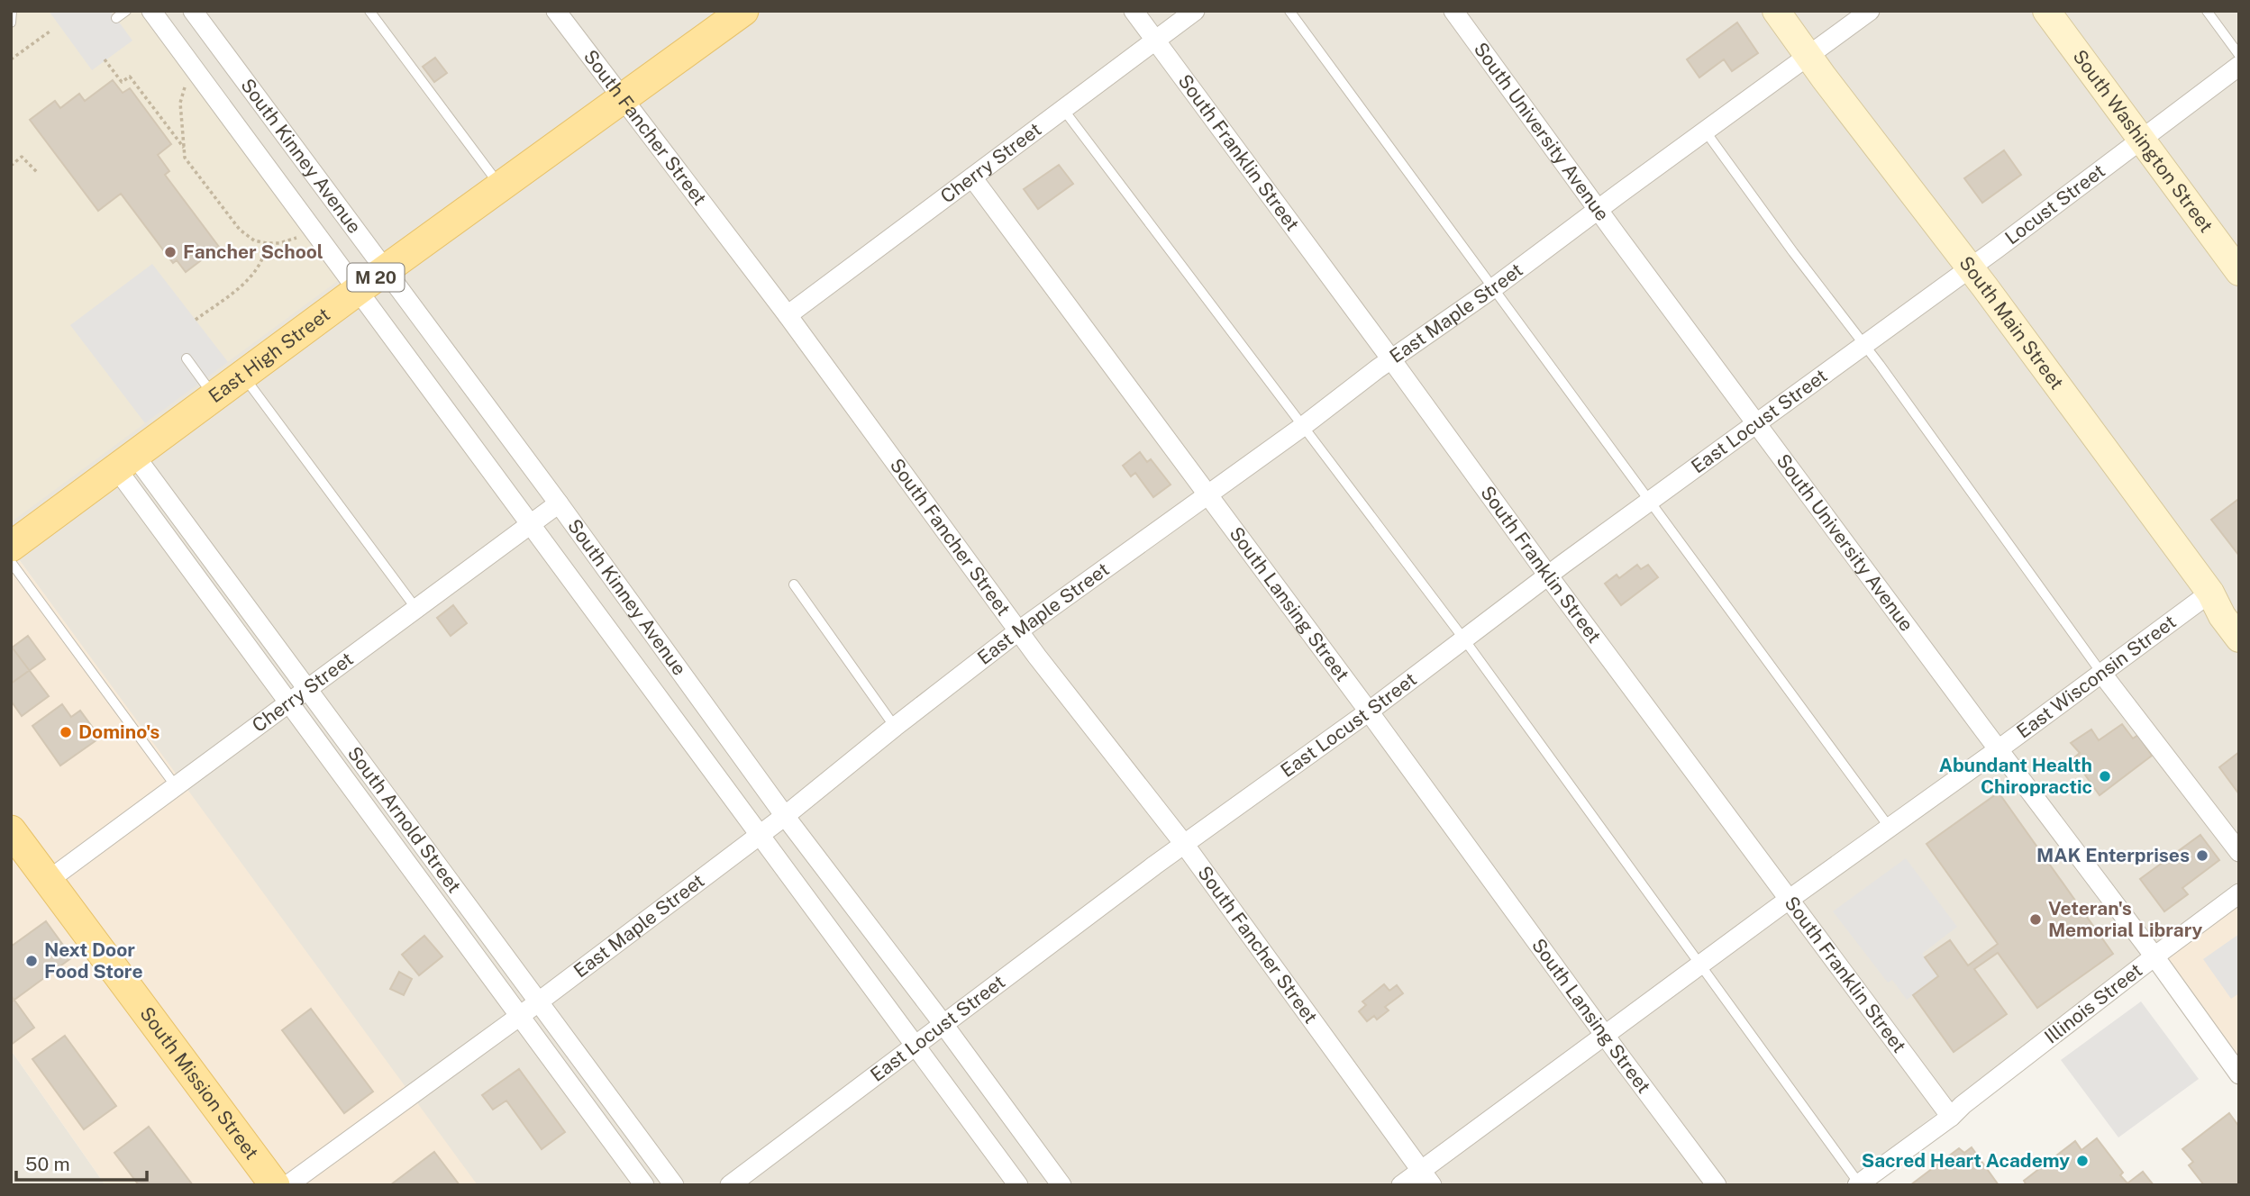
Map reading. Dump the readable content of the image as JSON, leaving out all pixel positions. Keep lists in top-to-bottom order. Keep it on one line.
{"streets":{"main road":["M 20","East High Street","South Mission Street"],"street":["South Fancher Street","South University Avenue","South Washington Street","South Franklin Street","South Kinney Avenue","Cherry Street","Locust Street","East Maple Street","South Main Street","East Locust Street","South Lansing Street","East Wisconsin Street","South Arnold Street","Illinois Street"]},"crossings":[["South Fancher Street","Cherry Street"],["South Fancher Street","East Maple Street"],["South Fancher Street","East High Street"],["South Fancher Street","East Locust Street"],["South Fancher Street","East Wisconsin Street"],["South University Avenue","East Maple Street"],["South University Avenue","East Locust Street"],["South University Avenue","East Wisconsin Street"],["South University Avenue","Illinois Street"],["South Washington Street","Locust Street"],["South Franklin Street","Cherry Street"],["South Franklin Street","East Maple Street"],["South Franklin Street","East Locust Street"],["South Franklin Street","East Wisconsin Street"],["South Franklin Street","Illinois Street"],["South Kinney Avenue","Cherry Street"],["South Kinney Avenue","East Maple Street"],["South Kinney Avenue","East High Street"],["South Kinney Avenue","East Locust Street"],["Cherry Street","South Lansing Street"],["Cherry Street","South Arnold Street"],["Cherry Street","South Mission Street"],["Locust Street","South Main Street"],["Locust Street","East Locust Street"],["East Maple Street","South Main Street"],["East Maple Street","South Lansing Street"],["East Maple Street","South Arnold Street"],["South Main Street","East Locust Street"],["South Main Street","East Wisconsin Street"],["East High Street","South Arnold Street"],["East Locust Street","South Lansing Street"],["South Lansing Street","East Wisconsin Street"]],"places":["Fancher School","Domino's","Abundant Health Chiropractic","MAK Enterprises","Veteran's Memorial Library","Next Door Food Store","Sacred Heart Academy"],"scale_bar":"50 m"}
